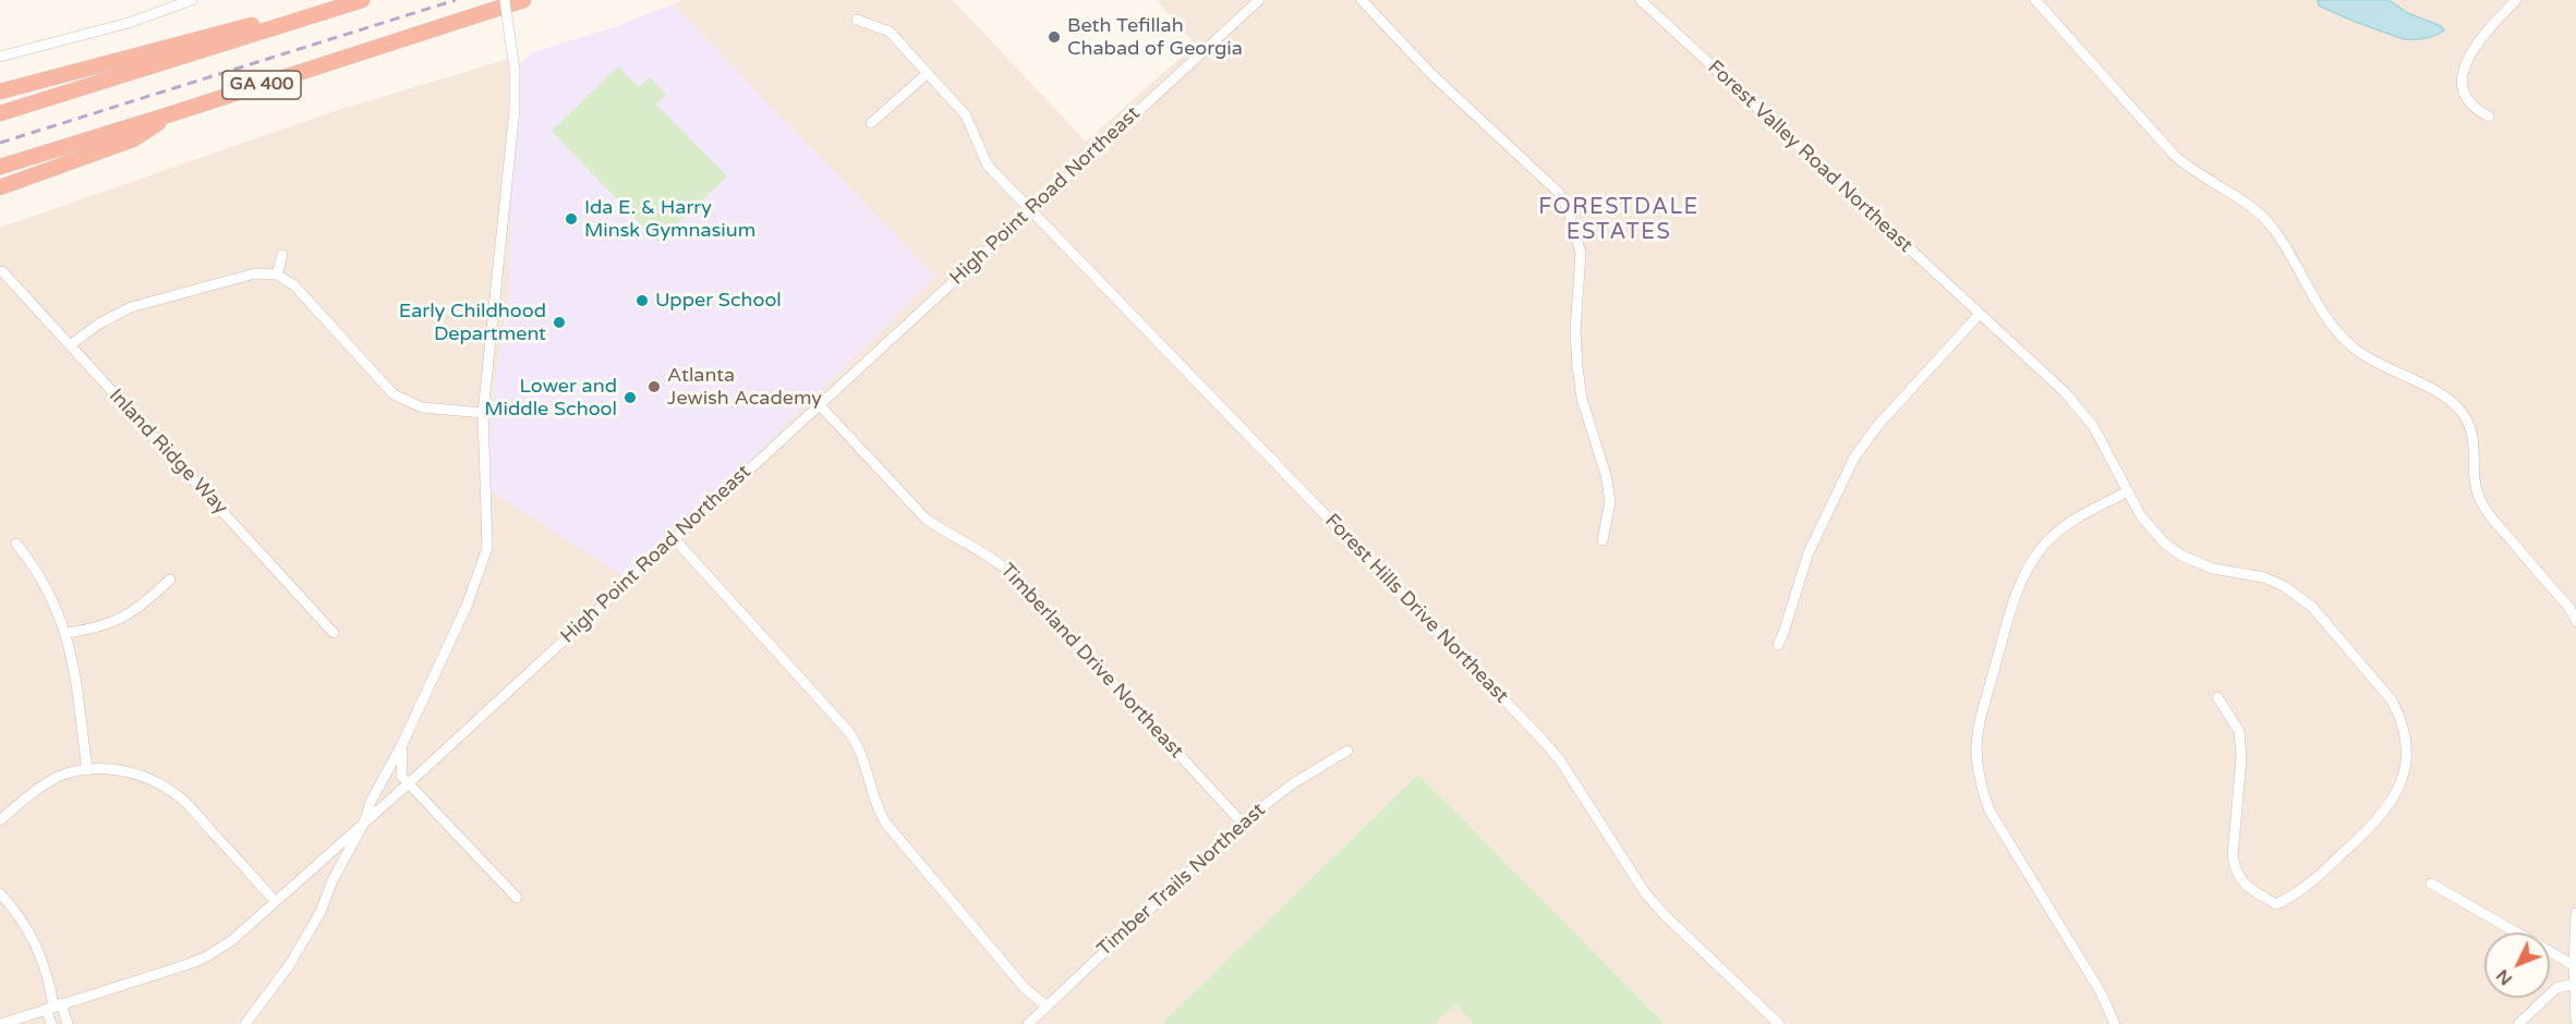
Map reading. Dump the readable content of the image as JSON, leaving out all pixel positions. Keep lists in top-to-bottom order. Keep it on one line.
{"streets":{"highway":["GA 400"],"street":["Forest Valley Road Northeast","High Point Road Northeast","Inland Ridge Way","Forest Hills Drive Northeast","Timberland Drive Northeast","Timber Trails Northeast"]},"crossings":[["High Point Road Northeast","Forest Hills Drive Northeast"],["High Point Road Northeast","Timberland Drive Northeast"],["Timberland Drive Northeast","Timber Trails Northeast"]],"districts":["FORESTDALE ESTATES"],"places":["Beth Tefillah Chabad of Georgia","Ida E. & Harry Minsk Gymnasium","Upper School","Early Childhood Department","Atlanta Jewish Academy","Lower and Middle School"],"north":"bottom left"}
